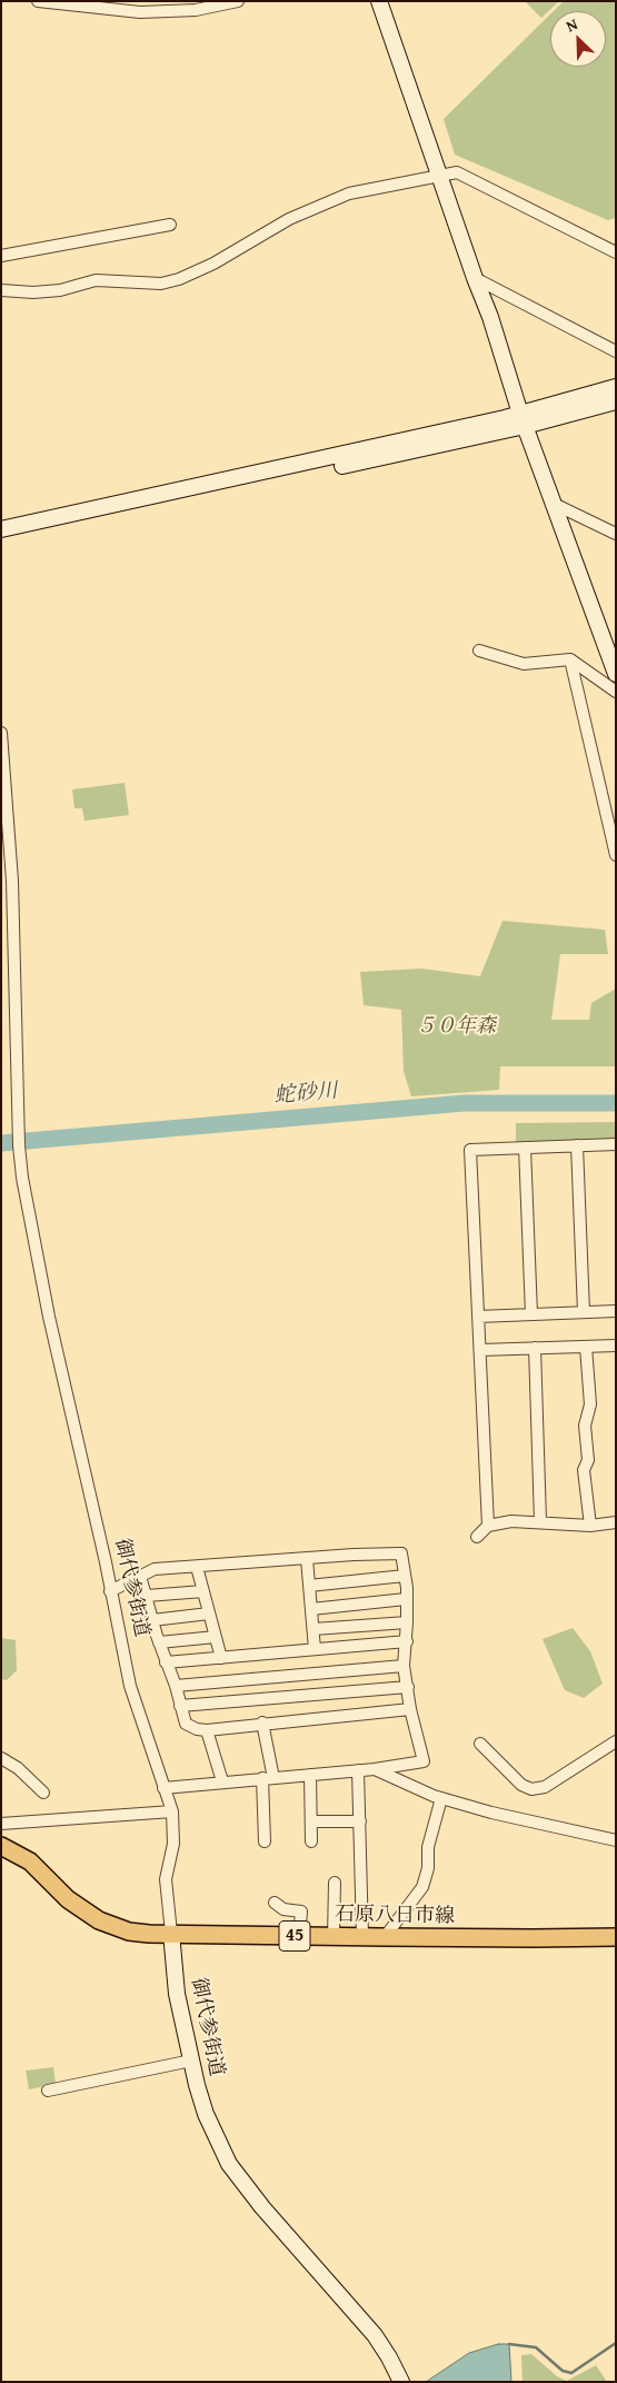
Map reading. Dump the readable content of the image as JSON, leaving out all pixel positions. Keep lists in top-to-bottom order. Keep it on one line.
{"streets":{"main road":["石原八日市線","45"],"street":["御代参街道"]},"crossings":[["御代参街道","石原八日市線"]],"water":["蛇砂川"],"parks":["５０年森"],"north":"top left"}
